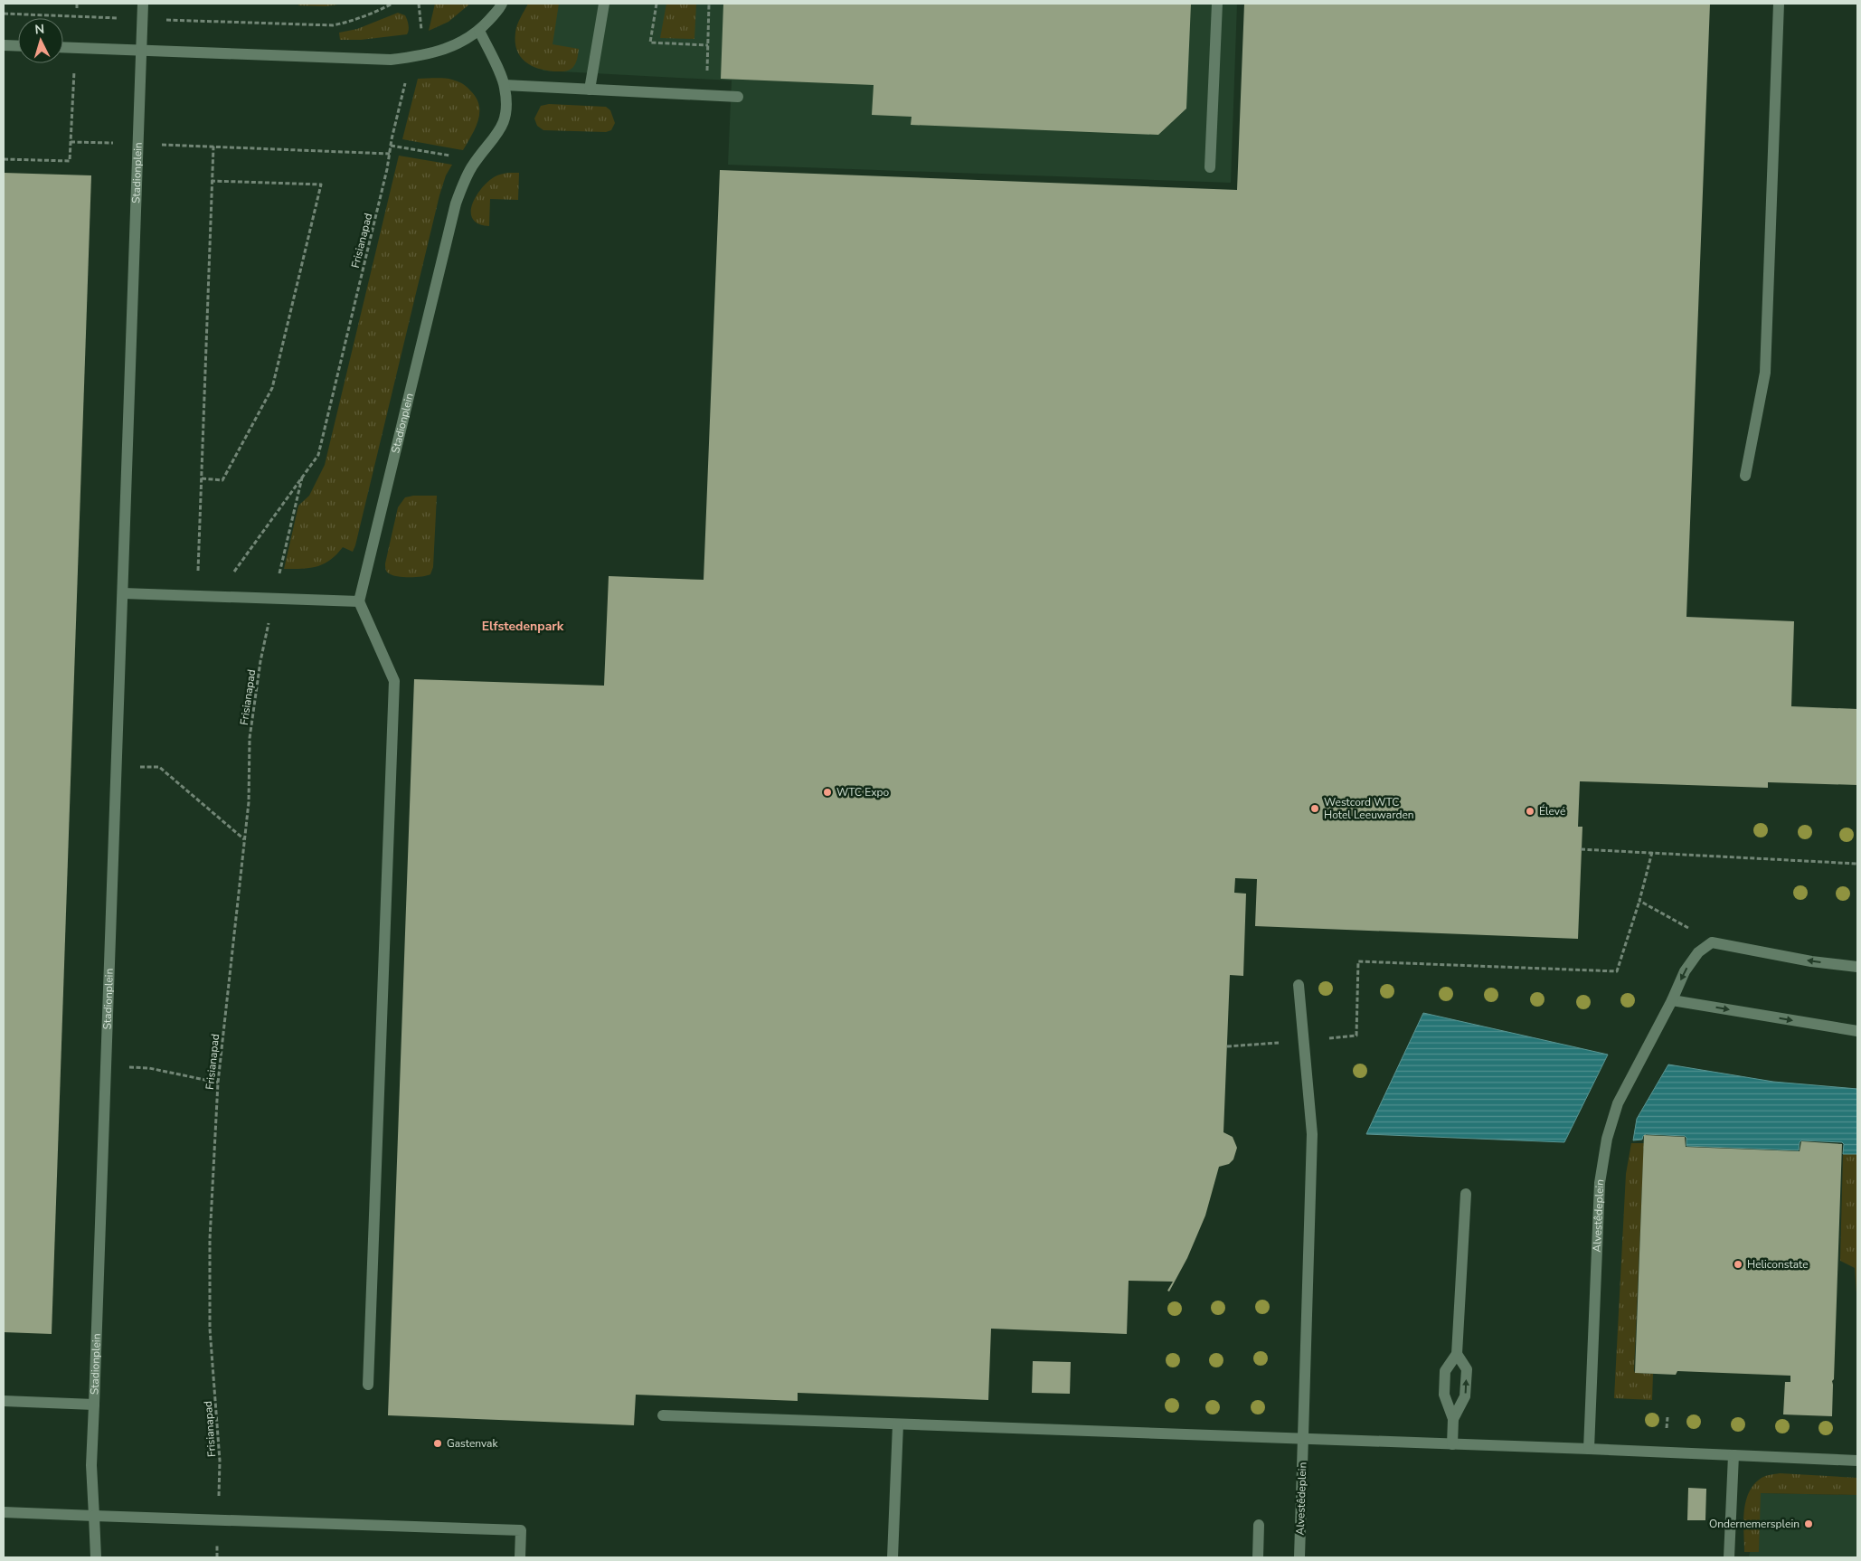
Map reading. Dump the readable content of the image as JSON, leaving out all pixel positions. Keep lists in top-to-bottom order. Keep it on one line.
{"streets":{"street":["Stadionplein","Alvestêdeplein"],"path":["Frisianapad"]},"districts":["Elfstedenpark"],"places":["WTC Expo","Westcord WTC Hotel Leeuwarden","Élevé","Heliconstate","Gastenvak","Ondernemersplein"],"north":"top"}
